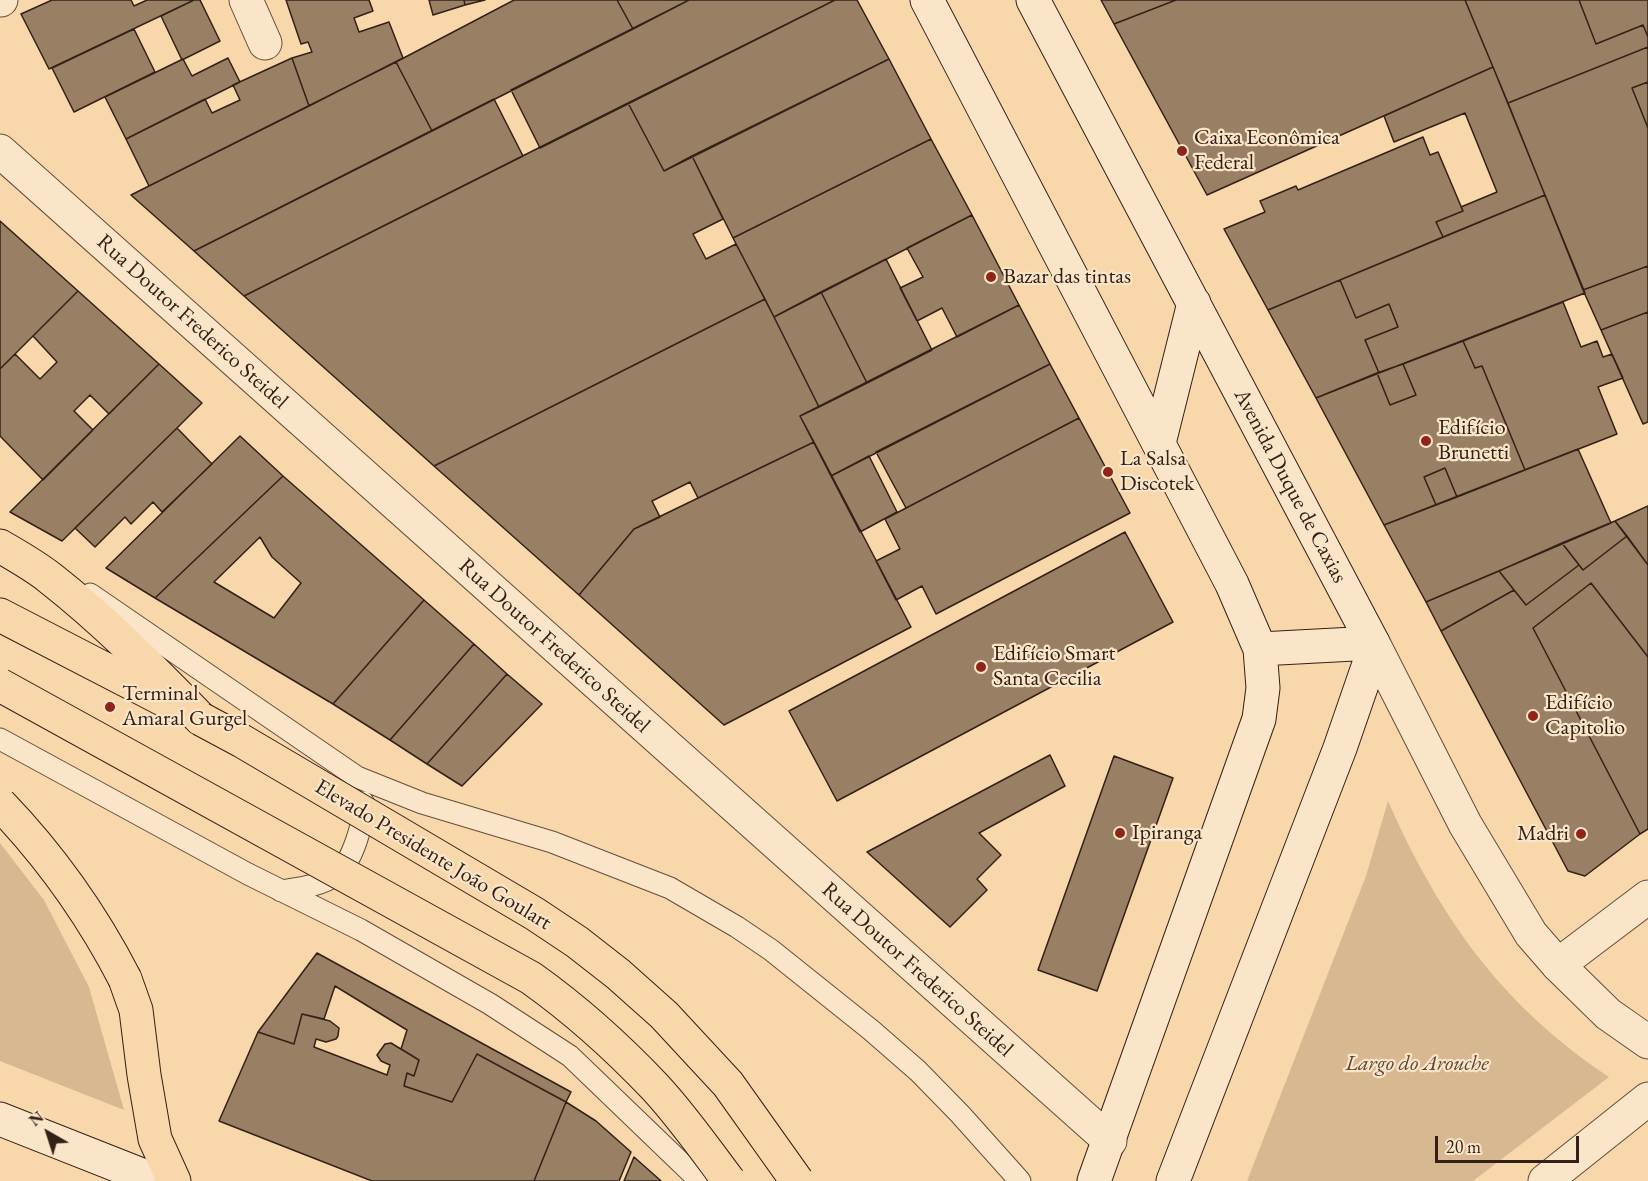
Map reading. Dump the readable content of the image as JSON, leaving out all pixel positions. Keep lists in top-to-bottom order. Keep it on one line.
{"streets":{"highway":["Elevado Presidente João Goulart"],"main road":["Rua Doutor Frederico Steidel","Avenida Duque de Caxias"]},"parks":["Largo do Arouche"],"places":["Caixa Econômica Federal","Bazar das tintas","Edifício Brunetti","La Salsa Discotek","Edifício Smart Santa Cecilia","Terminal Amaral Gurgel","Edifício Capitolio","Ipiranga","Madri"],"scale_bar":"20 m","north":"top left"}
